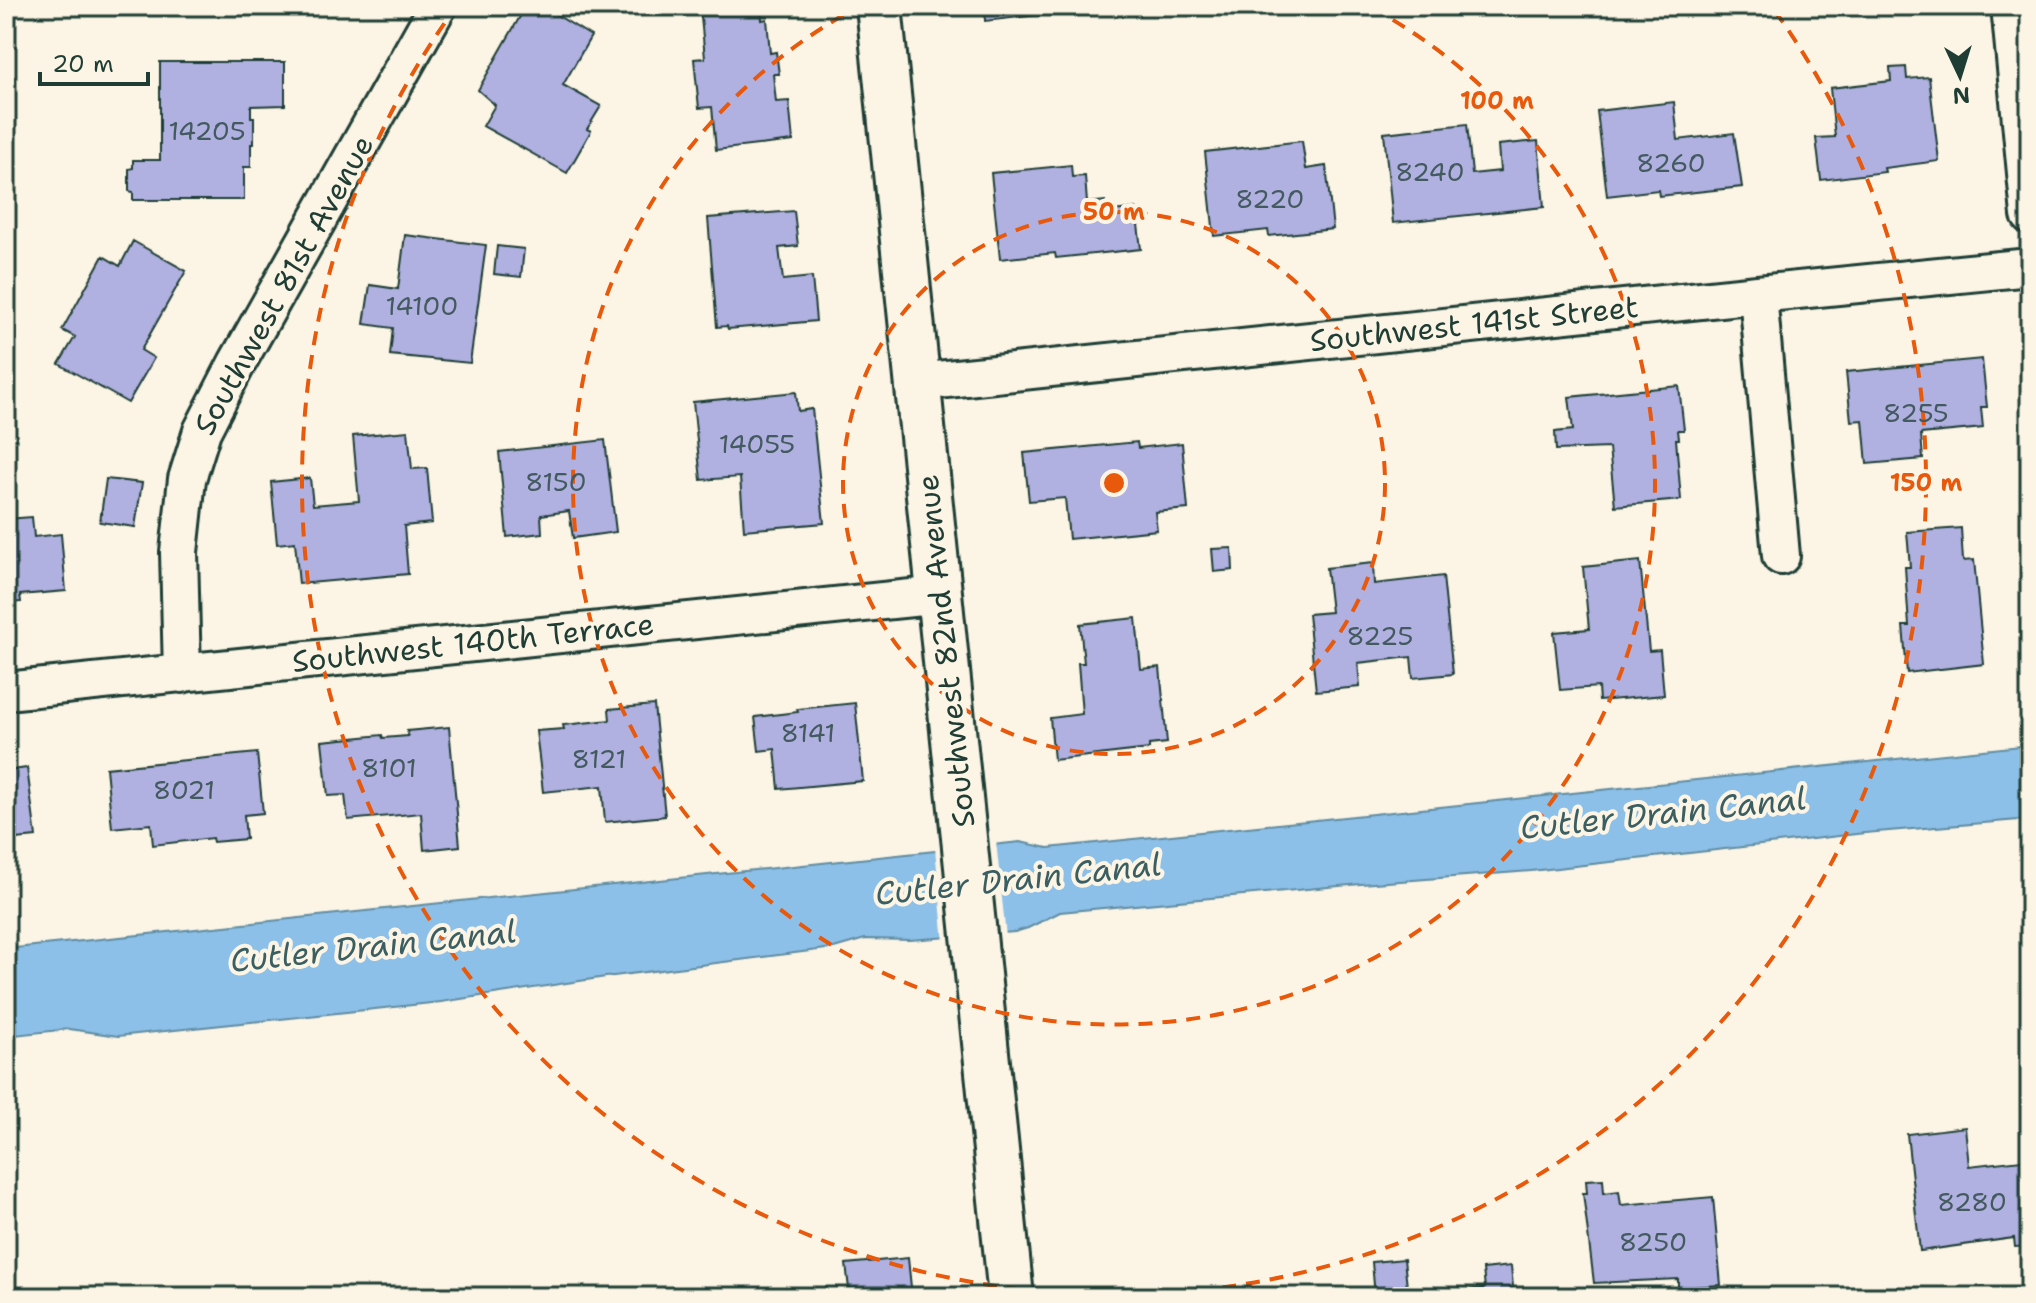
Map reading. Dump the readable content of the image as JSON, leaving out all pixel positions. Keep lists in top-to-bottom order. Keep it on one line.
{"streets":{"street":["Southwest 81st Avenue","Southwest 141st Street","Southwest 140th Terrace","Southwest 82nd Avenue"]},"crossings":[["Southwest 81st Avenue","Southwest 140th Terrace"],["Southwest 141st Street","Southwest 82nd Avenue"],["Southwest 140th Terrace","Southwest 82nd Avenue"]],"water":["Cutler Drain Canal"],"house_numbers":["14205","8260","8240","8220","14100","8255","14055","8150","8225","8141","8121","8101","8021","8280","8250"],"scale_bar":"20 m","north":"bottom","rings":["100 m","50 m","150 m"]}
